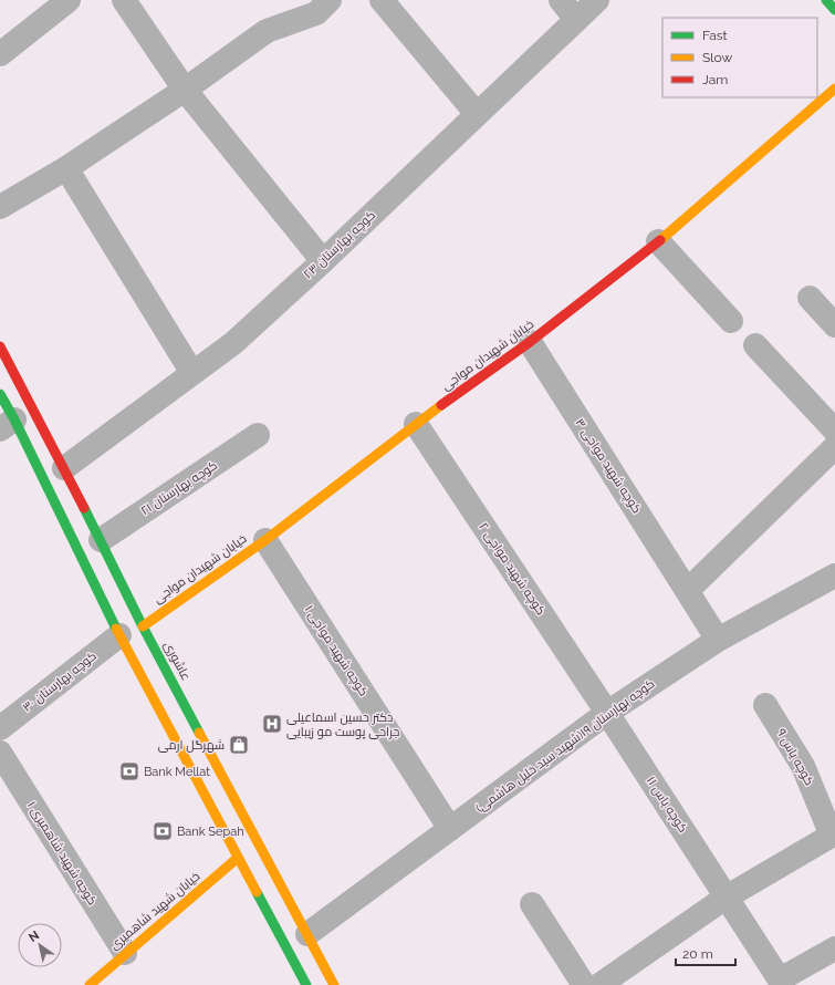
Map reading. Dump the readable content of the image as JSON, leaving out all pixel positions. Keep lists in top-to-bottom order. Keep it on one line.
{"streets":{"street":["کوچه بهارستان ۲۳","خیابان شهیدان مواجی","کوچه شهید مواجی ۳","کوچه بهارستان ۲۱","کوچه شهید مواجی ۲","کوچه شهید مواجی ۱","عاشوری","کوچه بهارستان ۳۰","کوچه بهارستان ۱۹(شهید سید خلیل هاشمی)","کوچه یاس ۹","کوچه یاس ۱۱","کوچه شهید شاهمیری ۱","خیابان شهید شاهمیری"]},"crossings":[["کوچه بهارستان ۲۳","عاشوری"],["خیابان شهیدان مواجی","کوچه شهید مواجی ۳"],["خیابان شهیدان مواجی","کوچه شهید مواجی ۲"],["خیابان شهیدان مواجی","کوچه شهید مواجی ۱"],["خیابان شهیدان مواجی","عاشوری"],["کوچه شهید مواجی ۳","کوچه بهارستان ۱۹(شهید سید خلیل هاشمی)"],["کوچه بهارستان ۲۱","عاشوری"],["کوچه شهید مواجی ۲","کوچه بهارستان ۱۹(شهید سید خلیل هاشمی)"],["کوچه شهید مواجی ۲","کوچه یاس ۱۱"],["کوچه شهید مواجی ۱","کوچه بهارستان ۱۹(شهید سید خلیل هاشمی)"],["عاشوری","کوچه بهارستان ۱۹(شهید سید خلیل هاشمی)"],["کوچه بهارستان ۱۹(شهید سید خلیل هاشمی)","کوچه یاس ۱۱"],["کوچه شهید شاهمیری ۱","خیابان شهید شاهمیری"]],"places":{"hospital":["دکتر حسین اسماعیلی جراحی پوست مو زیبایی"],"shop":["شهرگل ارمی"],"bank":["Bank Mellat","Bank Sepah"]},"legend":["Fast","Slow","Jam"],"scale_bar":"20 m","north":"top left"}
